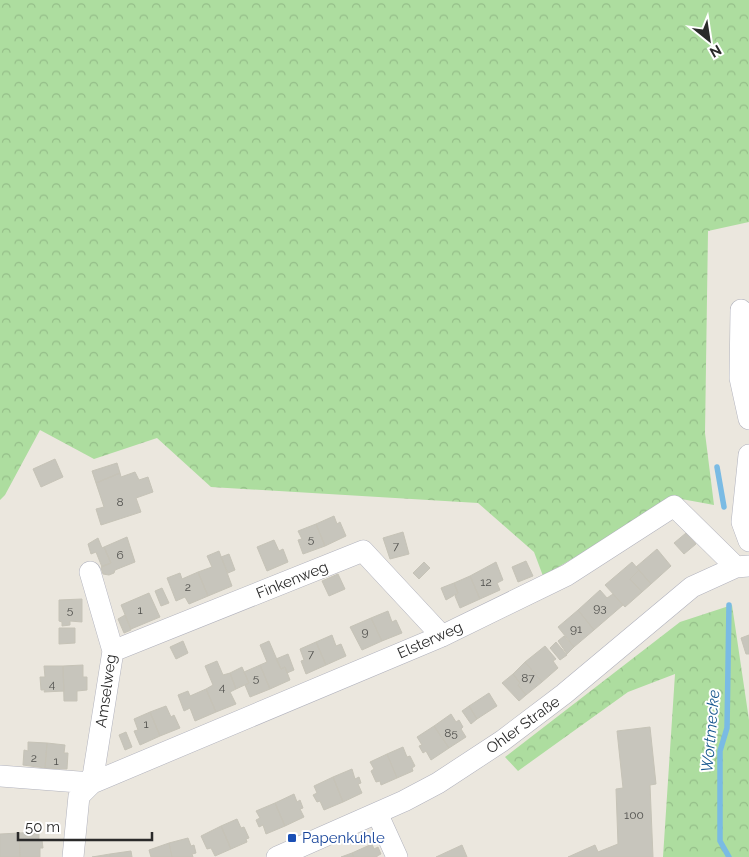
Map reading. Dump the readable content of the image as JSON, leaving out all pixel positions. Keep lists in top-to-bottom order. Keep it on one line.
{"streets":{"street":["Finkenweg","Elsterweg","Amselweg","Ohler Straße"]},"crossings":[["Finkenweg","Elsterweg"],["Finkenweg","Amselweg"],["Elsterweg","Amselweg"],["Elsterweg","Ohler Straße"]],"water":["Wortmecke"],"places":{"transit":["Papenkuhle"]},"house_numbers":["8","5","7","6","12","2","93","5","1","91","9","7","5","87","4","4","1","85","2","1","100"],"scale_bar":"50 m","north":"bottom right"}
